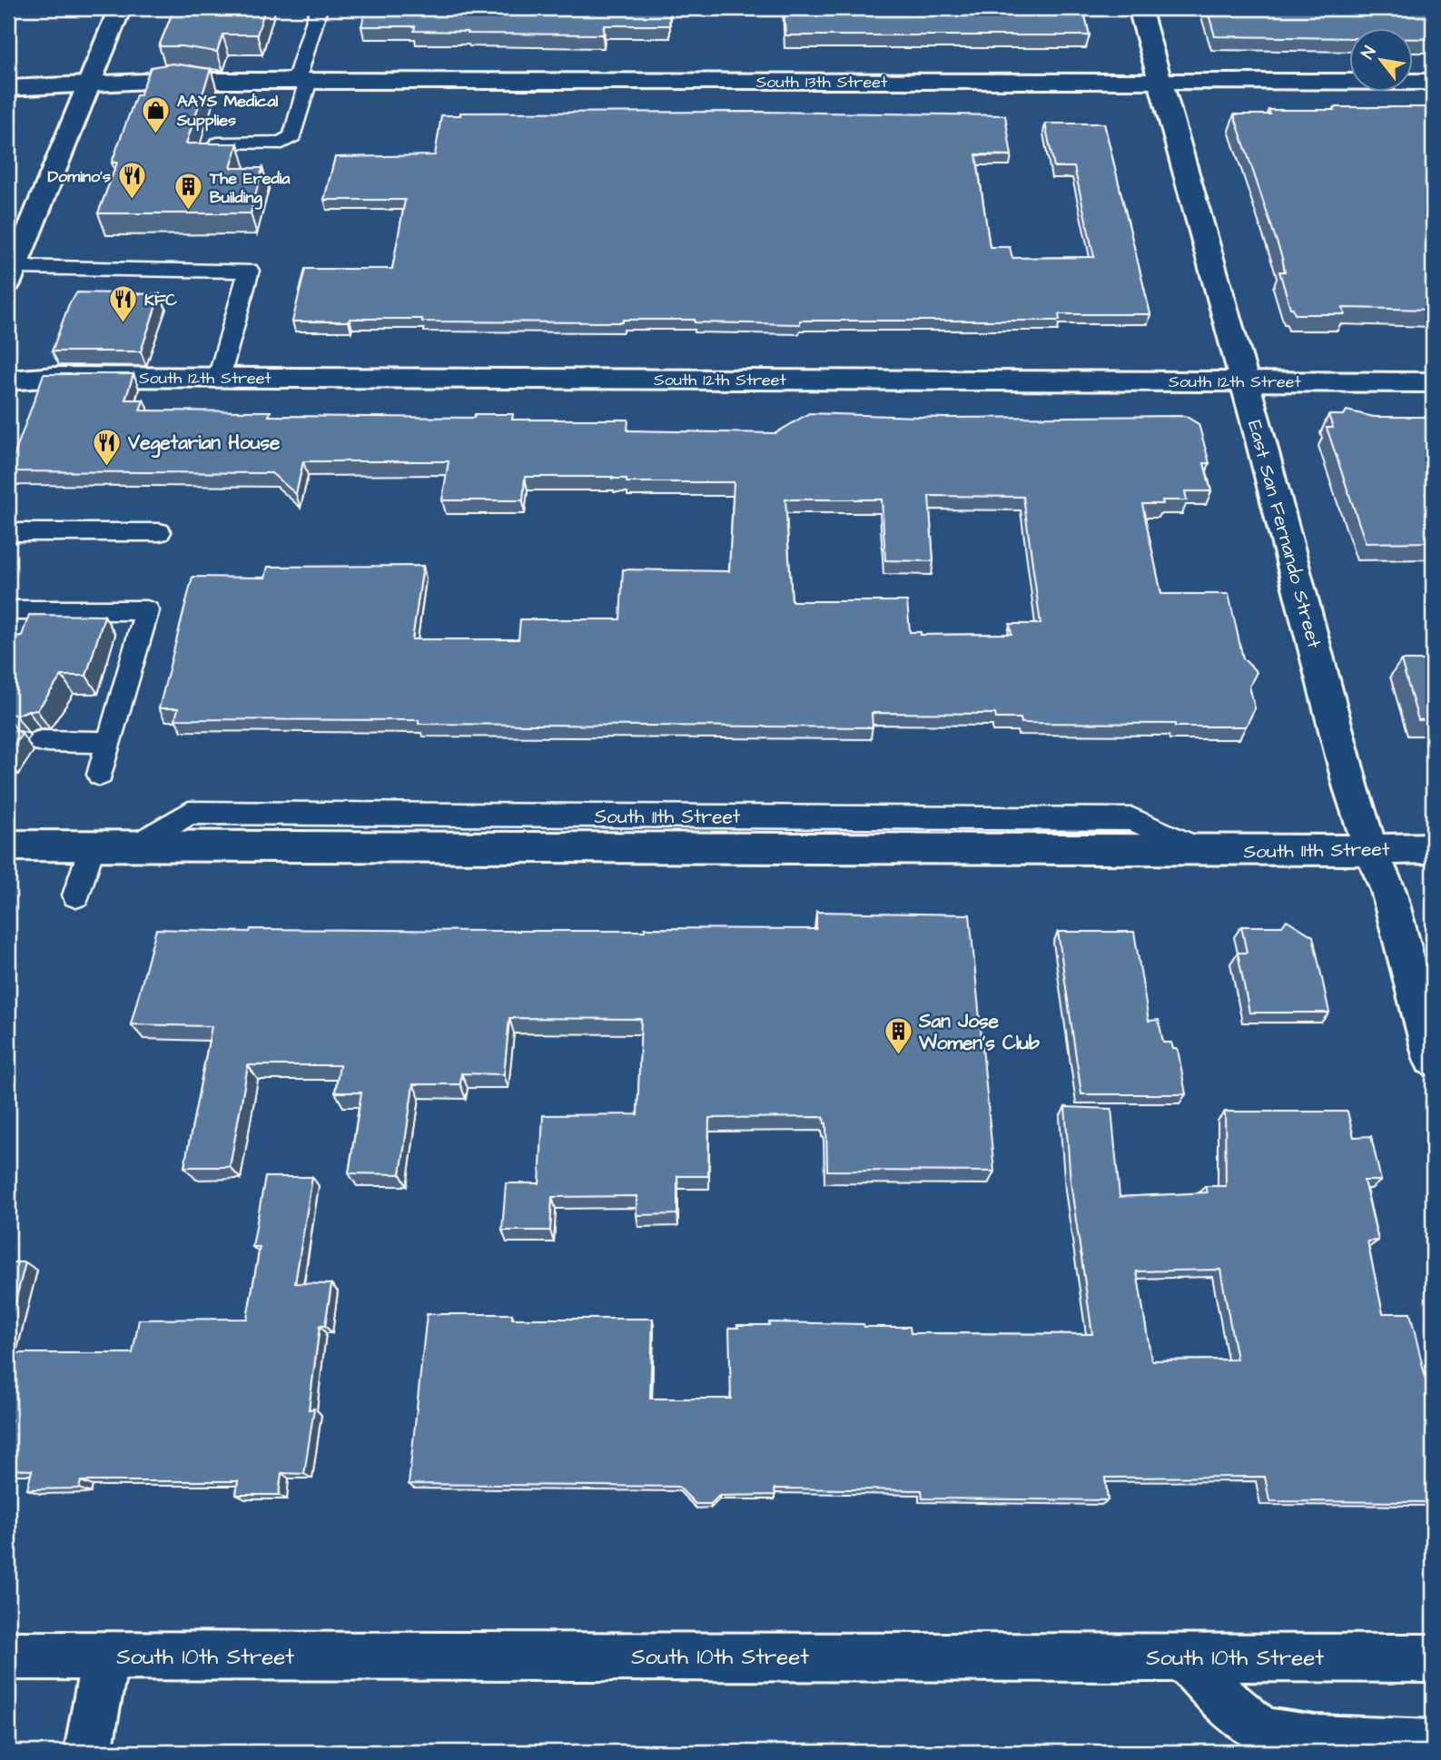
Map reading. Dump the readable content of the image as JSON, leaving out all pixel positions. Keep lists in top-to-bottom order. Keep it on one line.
{"streets":{"street":["South 13th Street","South 12th Street","East San Fernando Street","South 11th Street","South 10th Street"]},"crossings":[["South 13th Street","East San Fernando Street"],["South 12th Street","East San Fernando Street"],["East San Fernando Street","South 11th Street"]],"places":{"shop":["AAYS Medical Supplies"],"restaurant":["Domino’s","KFC","Vegetarian House"],"building":["The Eredia Building","San Jose Women’s Club"]},"north":"top left"}
